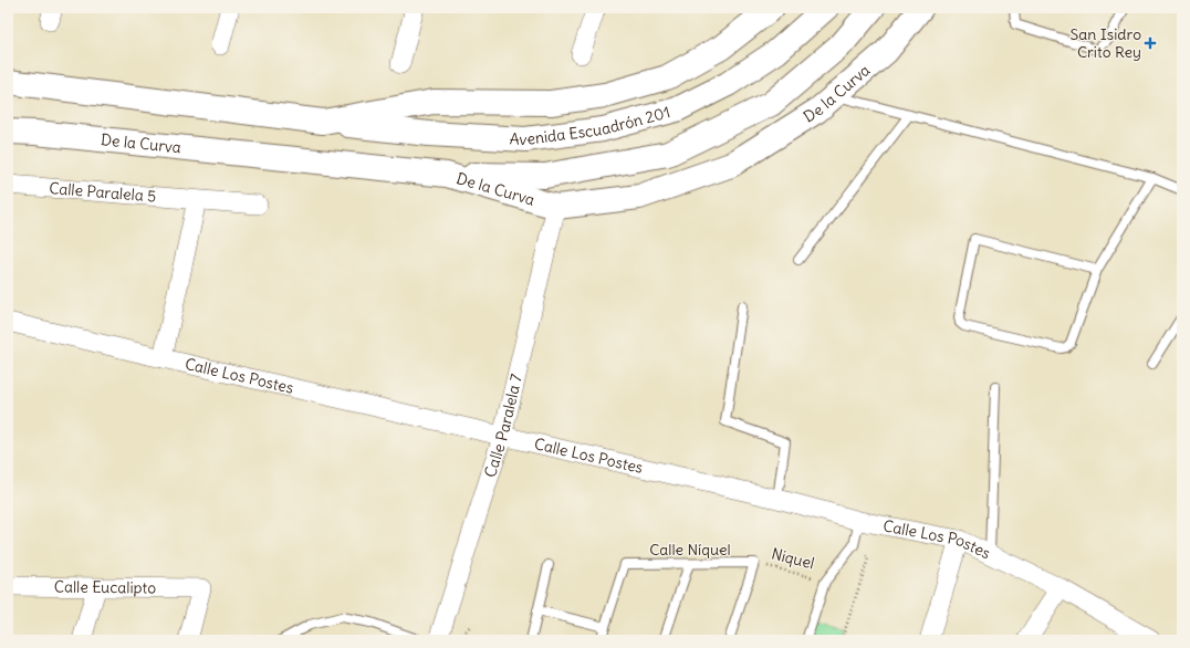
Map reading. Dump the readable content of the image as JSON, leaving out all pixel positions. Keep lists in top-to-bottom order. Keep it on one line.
{"streets":{"main road":["De la Curva","Avenida Escuadrón 201"],"street":["Calle Paralela 5","Calle Los Postes","Calle Paralela 7","Calle Eucalipto"],"lane":["Calle Níquel"],"path":["Niquel"]},"crossings":[["De la Curva","Calle Paralela 7"],["Calle Los Postes","Calle Paralela 7"],["Calle Níquel","Niquel"]],"places":{"health":["San Isidro Crito Rey"]}}
